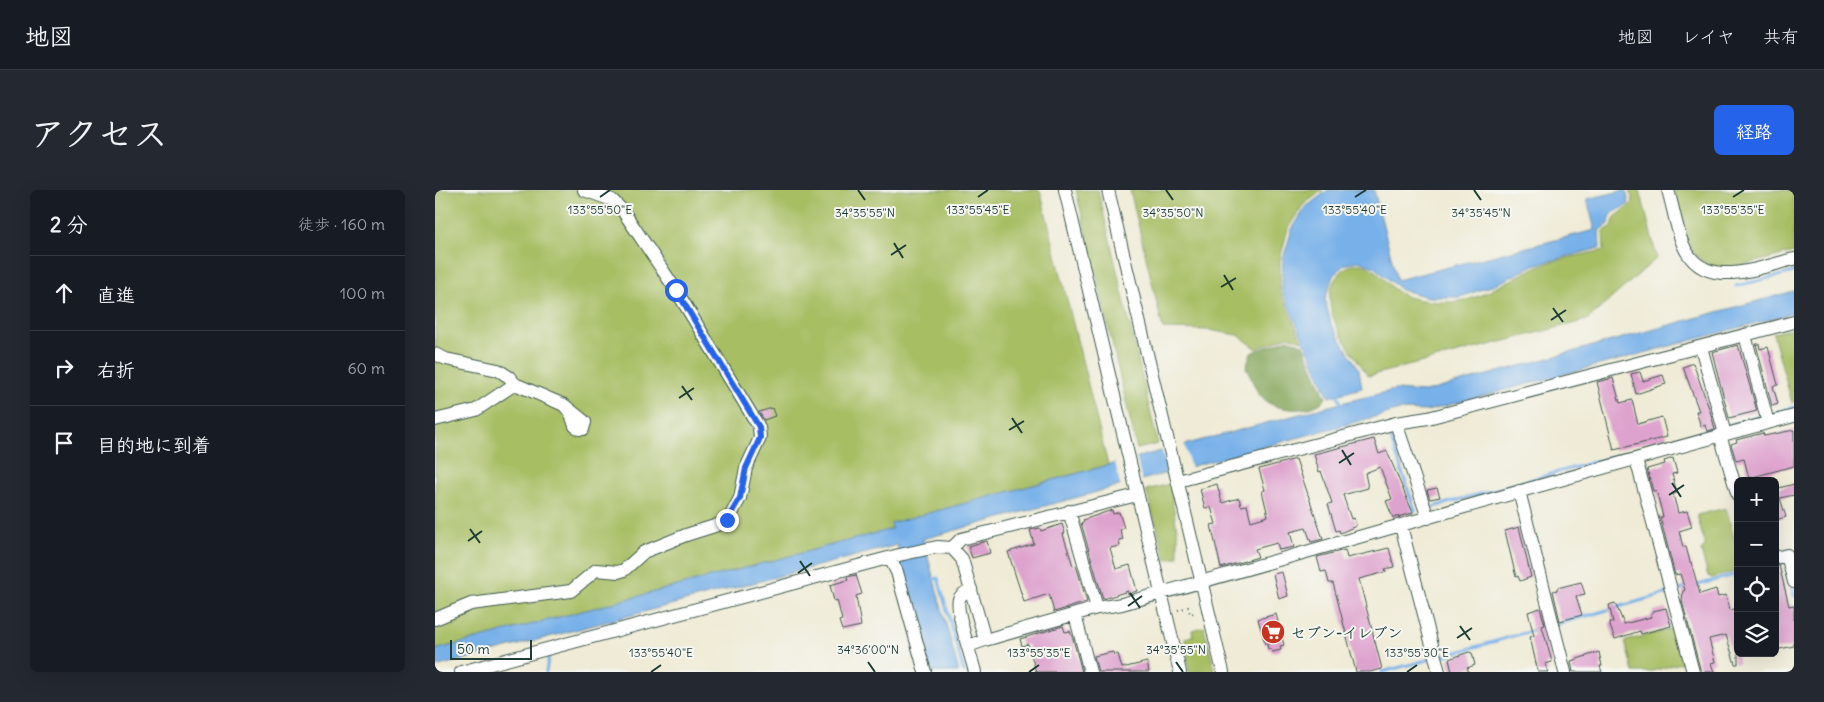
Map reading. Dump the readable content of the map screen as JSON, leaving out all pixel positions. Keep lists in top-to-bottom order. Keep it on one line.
{"places":{"supermarket":["セブン-イレブン"]},"scale_bar":"50 m","page":{"header":"地図","nav":["地図","レイヤ","共有"],"title":"アクセス","buttons":"経路","heading":["2 分","徒歩 · 160 m"],"list":[["直進","100 m"],["右折","60 m"],"目的地に到着"],"map_buttons":["+","−"],"scale":"50 m"},"coordinates":["133°55'50\"E","133°55'45\"E","133°55'40\"E","133°55'35\"E","34°35'55\"N","34°35'50\"N","34°35'45\"N","34°36'00\"N","133°55'30\"E"]}
